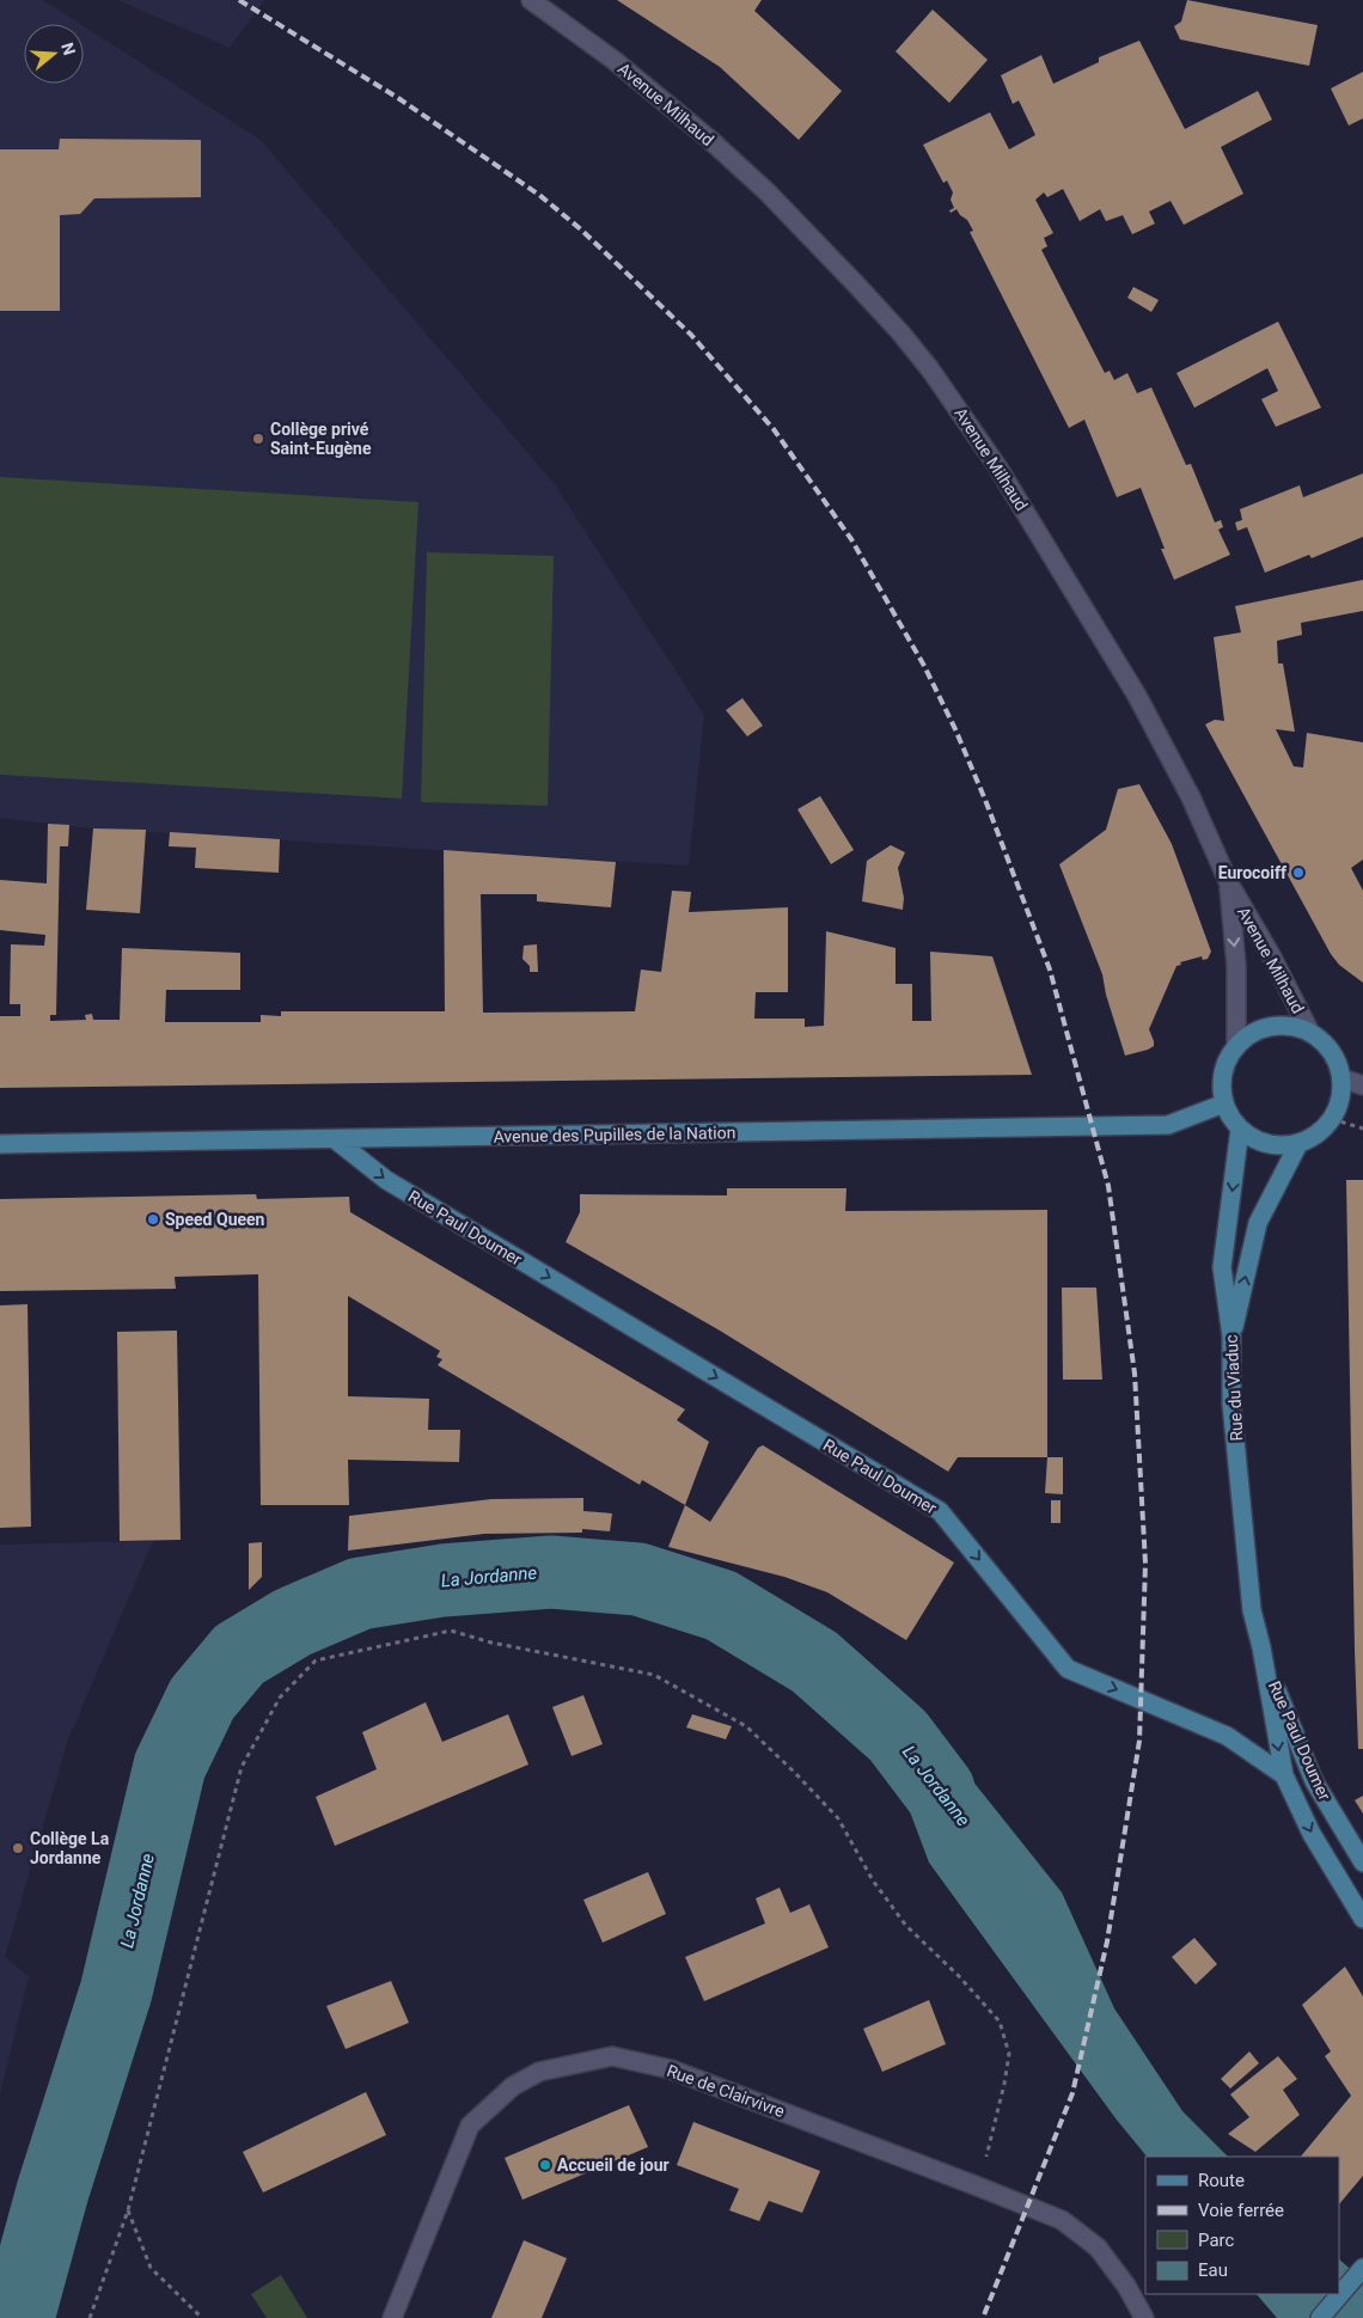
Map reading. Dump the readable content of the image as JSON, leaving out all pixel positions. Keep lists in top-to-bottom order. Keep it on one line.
{"streets":{"main road":["Avenue des Pupilles de la Nation","Rue Paul Doumer","Rue du Viaduc"],"street":["Avenue Milhaud","Rue de Clairvivre"]},"crossings":[["Avenue Milhaud","Avenue des Pupilles de la Nation"],["Avenue Milhaud","Rue du Viaduc"],["Avenue des Pupilles de la Nation","Rue Paul Doumer"],["Avenue des Pupilles de la Nation","Rue du Viaduc"],["Rue Paul Doumer","Rue du Viaduc"]],"one_way":["Rue Paul Doumer"],"water":["La Jordanne"],"places":["Collège privé Saint-Eugène","Eurocoiff","Speed Queen","Collège La Jordanne","Accueil de jour"],"legend":["Route","Voie ferrée","Parc","Eau"],"north":"right"}
